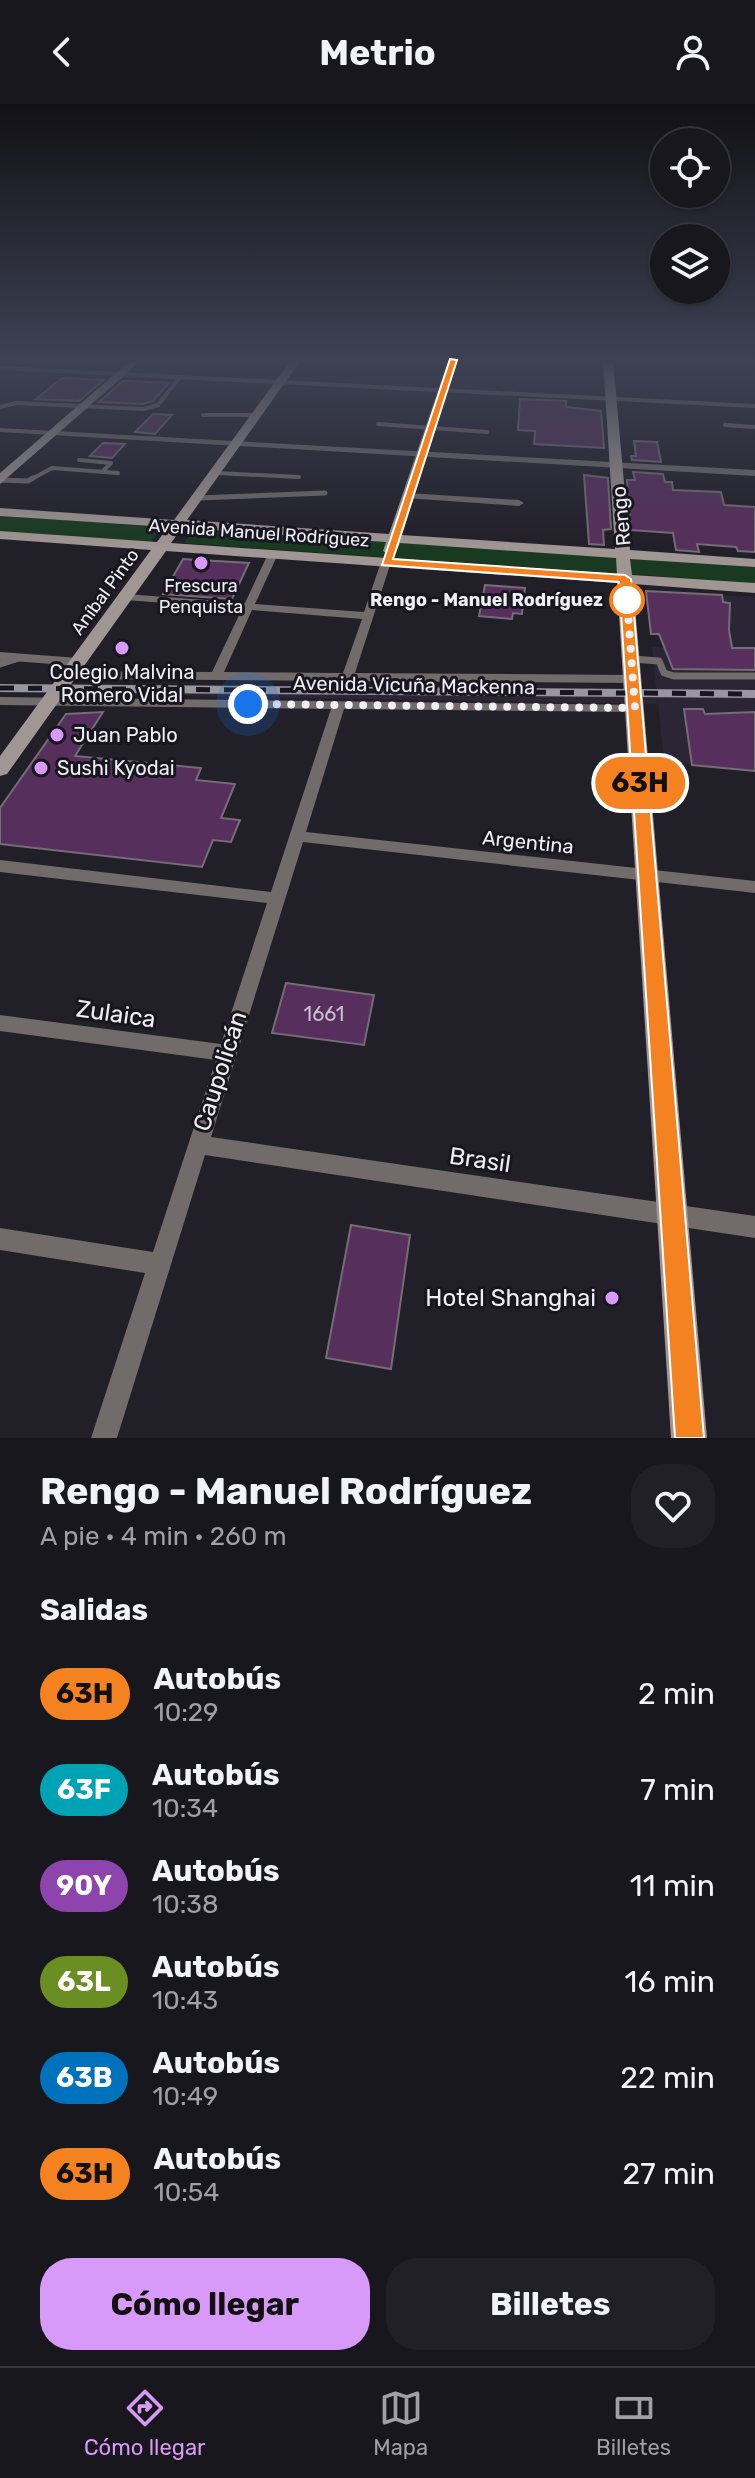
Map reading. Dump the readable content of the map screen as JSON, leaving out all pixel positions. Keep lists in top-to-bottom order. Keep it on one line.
{"streets":{"main road":["Rengo","Avenida Manuel Rodríguez","Aníbal Pinto"],"street":["Avenida Vicuña Mackenna","Argentina","Zulaica","Caupolicán","Brasil"]},"crossings":[["Rengo","Avenida Manuel Rodríguez"],["Rengo","Avenida Vicuña Mackenna"],["Rengo","Argentina"],["Rengo","Brasil"],["Avenida Manuel Rodríguez","Aníbal Pinto"],["Aníbal Pinto","Avenida Vicuña Mackenna"],["Avenida Vicuña Mackenna","Caupolicán"],["Argentina","Caupolicán"],["Zulaica","Caupolicán"],["Caupolicán","Brasil"]],"places":["Frescura Penquista","Rengo - Manuel Rodríguez","Colegio Malvina Romero Vidal","Juan Pablo","Sushi Kyodai","Hotel Shanghai"],"lines":["bus line 63H"],"house_numbers":["1661"],"page":{"header":"Metrio","on_map":"63H","heading":[["Rengo - Manuel Rodríguez","A pie · 4 min · 260 m"],"Salidas"],"list":[{"mark":"63H","name":"Autobús","note":"10:29","value":"2 min"},{"mark":"63F","name":"Autobús","note":"10:34","value":"7 min"},{"mark":"90Y","name":"Autobús","note":"10:38","value":"11 min"},{"mark":"63L","name":"Autobús","note":"10:43","value":"16 min"},{"mark":"63B","name":"Autobús","note":"10:49","value":"22 min"},{"mark":"63H","name":"Autobús","note":"10:54","value":"27 min"}],"buttons":["Cómo llegar","Billetes"],"tabs":["Cómo llegar","Mapa","Billetes"]}}
